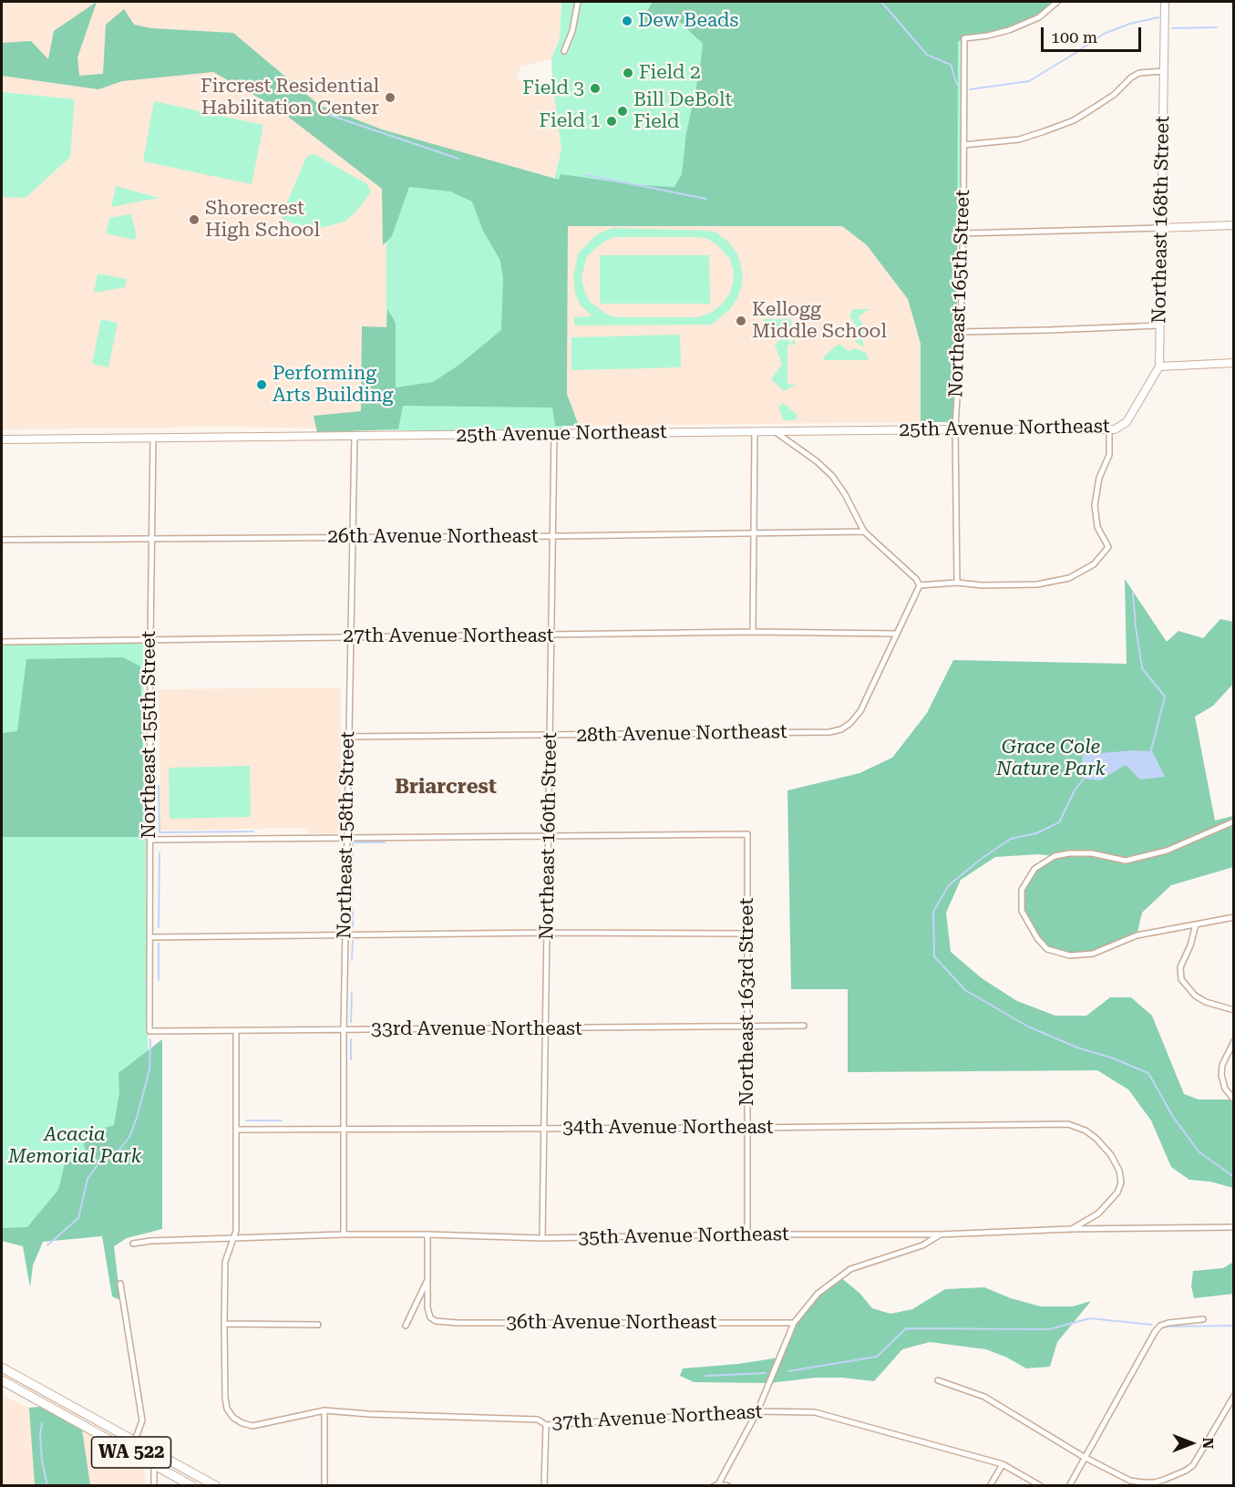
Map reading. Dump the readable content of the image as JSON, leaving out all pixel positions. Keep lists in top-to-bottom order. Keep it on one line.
{"streets":{"main road":["WA 522"],"street":["Northeast 168th Street","Northeast 165th Street","25th Avenue Northeast","26th Avenue Northeast","27th Avenue Northeast","28th Avenue Northeast","Northeast 155th Street","Northeast 158th Street","Northeast 160th Street","Northeast 163rd Street","33rd Avenue Northeast","34th Avenue Northeast","35th Avenue Northeast","36th Avenue Northeast","37th Avenue Northeast"]},"crossings":[["Northeast 168th Street","25th Avenue Northeast"],["Northeast 165th Street","25th Avenue Northeast"],["25th Avenue Northeast","Northeast 155th Street"],["25th Avenue Northeast","Northeast 158th Street"],["25th Avenue Northeast","Northeast 160th Street"],["26th Avenue Northeast","Northeast 155th Street"],["26th Avenue Northeast","Northeast 158th Street"],["26th Avenue Northeast","Northeast 160th Street"],["27th Avenue Northeast","28th Avenue Northeast"],["27th Avenue Northeast","Northeast 155th Street"],["27th Avenue Northeast","Northeast 158th Street"],["27th Avenue Northeast","Northeast 160th Street"],["28th Avenue Northeast","Northeast 158th Street"],["28th Avenue Northeast","Northeast 160th Street"],["Northeast 155th Street","33rd Avenue Northeast"],["Northeast 158th Street","33rd Avenue Northeast"],["Northeast 158th Street","34th Avenue Northeast"],["Northeast 158th Street","35th Avenue Northeast"],["Northeast 160th Street","Northeast 163rd Street"],["Northeast 160th Street","33rd Avenue Northeast"],["Northeast 160th Street","34th Avenue Northeast"],["Northeast 160th Street","35th Avenue Northeast"],["Northeast 163rd Street","33rd Avenue Northeast"],["Northeast 163rd Street","34th Avenue Northeast"],["Northeast 163rd Street","35th Avenue Northeast"],["34th Avenue Northeast","35th Avenue Northeast"]],"districts":["Briarcrest"],"parks":["Grace Cole Nature Park","Acacia Memorial Park"],"places":["Dew Beads","Field 2","Field 3","Fircrest Residential Habilitation Center","Bill DeBolt Field","Field 1","Shorecrest High School","Kellogg Middle School","Performing Arts Building"],"scale_bar":"100 m","north":"right"}
